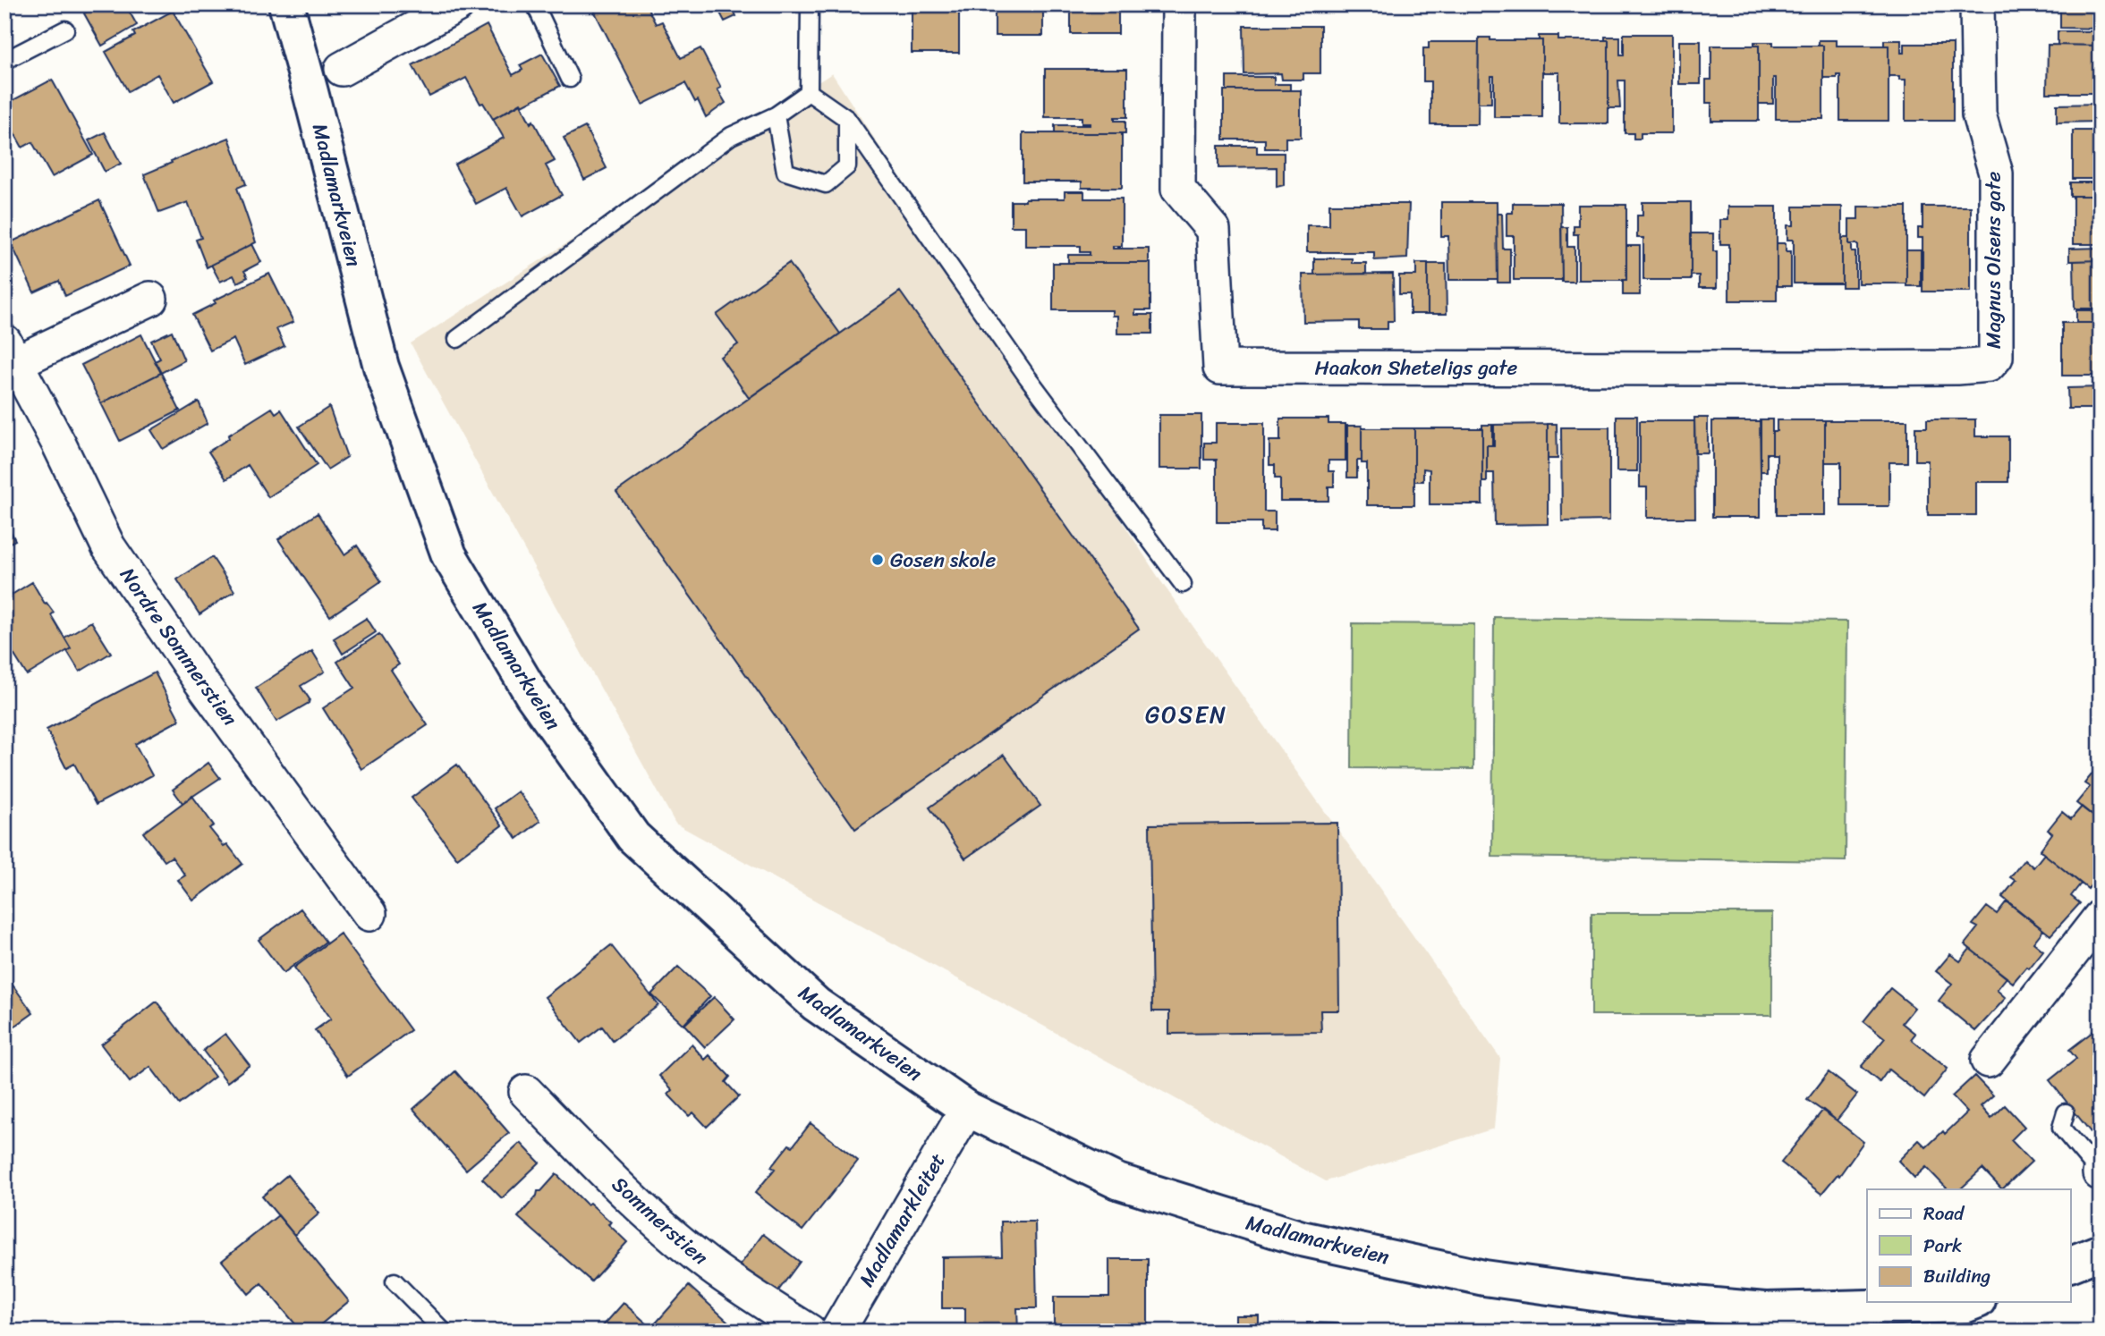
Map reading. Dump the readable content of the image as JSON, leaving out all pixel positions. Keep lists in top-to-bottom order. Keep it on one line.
{"streets":{"main road":["Madlamarkveien"],"street":["Magnus Olsens gate","Haakon Sheteligs gate","Nordre Sommerstien","Madlamarkleitet","Sommerstien"]},"crossings":[["Madlamarkveien","Madlamarkleitet"],["Magnus Olsens gate","Haakon Sheteligs gate"]],"districts":["GOSEN"],"places":["Gosen skole"],"legend":["Road","Park","Building"]}
